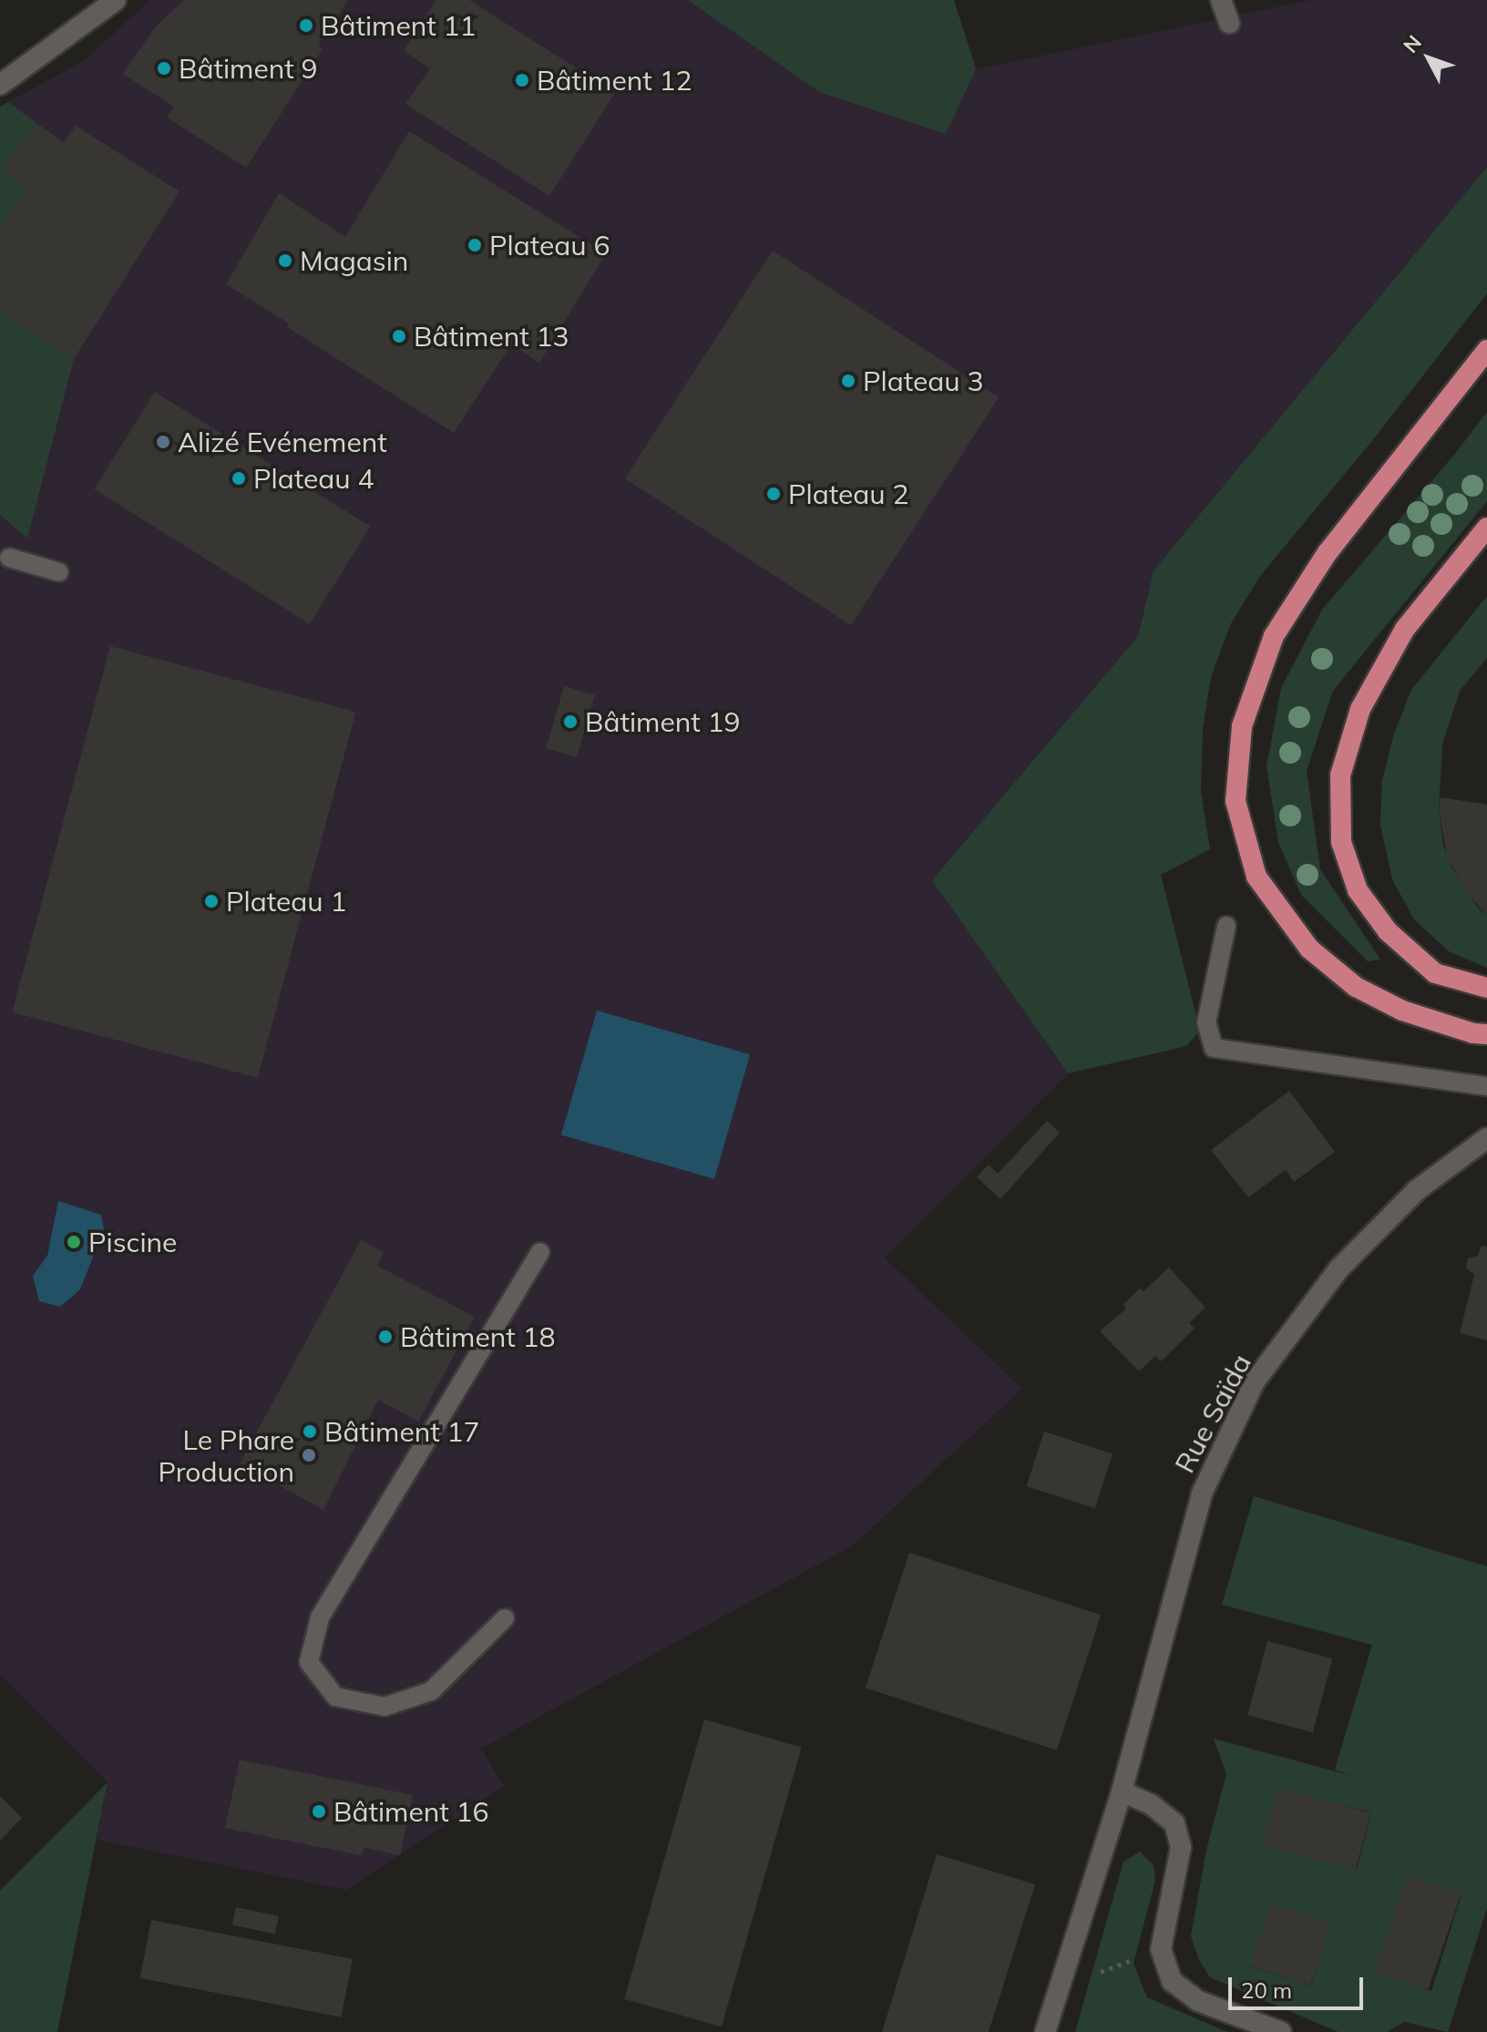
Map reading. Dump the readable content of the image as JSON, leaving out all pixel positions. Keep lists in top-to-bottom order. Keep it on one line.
{"streets":{"street":["Rue Saïda"]},"places":["Bâtiment 11","Bâtiment 9","Bâtiment 12","Plateau 6","Magasin","Bâtiment 13","Plateau 3","Alizé Evénement","Plateau 4","Plateau 2","Bâtiment 19","Plateau 1","Piscine","Bâtiment 18","Bâtiment 17","Le Phare Production","Bâtiment 16"],"scale_bar":"20 m","north":"top left"}
